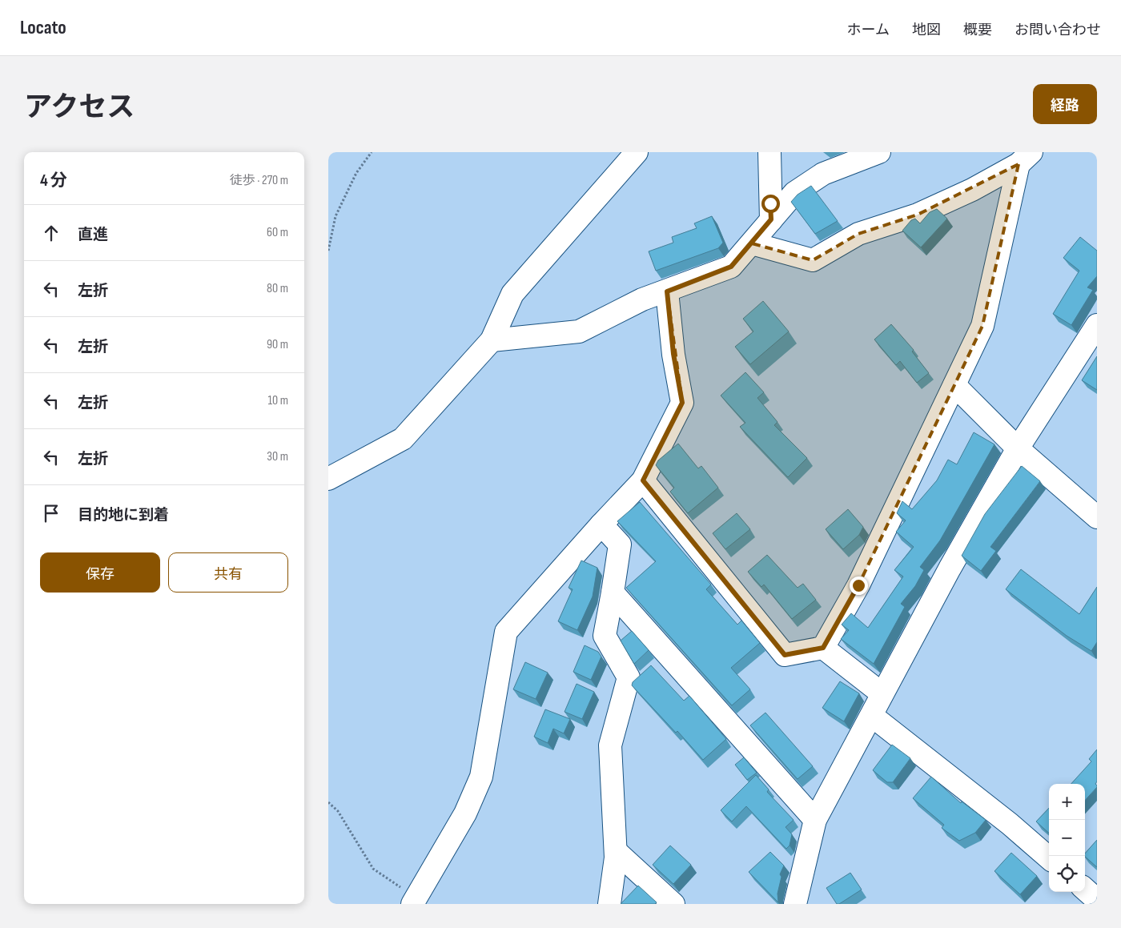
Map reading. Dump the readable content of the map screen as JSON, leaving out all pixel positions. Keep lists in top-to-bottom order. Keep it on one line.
{"page":{"header":"Locato","nav":["ホーム","地図","概要","お問い合わせ"],"title":"アクセス","buttons":["経路",["保存","共有"]],"heading":["4 分","徒歩 · 270 m"],"list":[["直進","60 m"],["左折","80 m"],["左折","90 m"],["左折","10 m"],["左折","30 m"],"目的地に到着"],"map_buttons":["+","−"]}}
